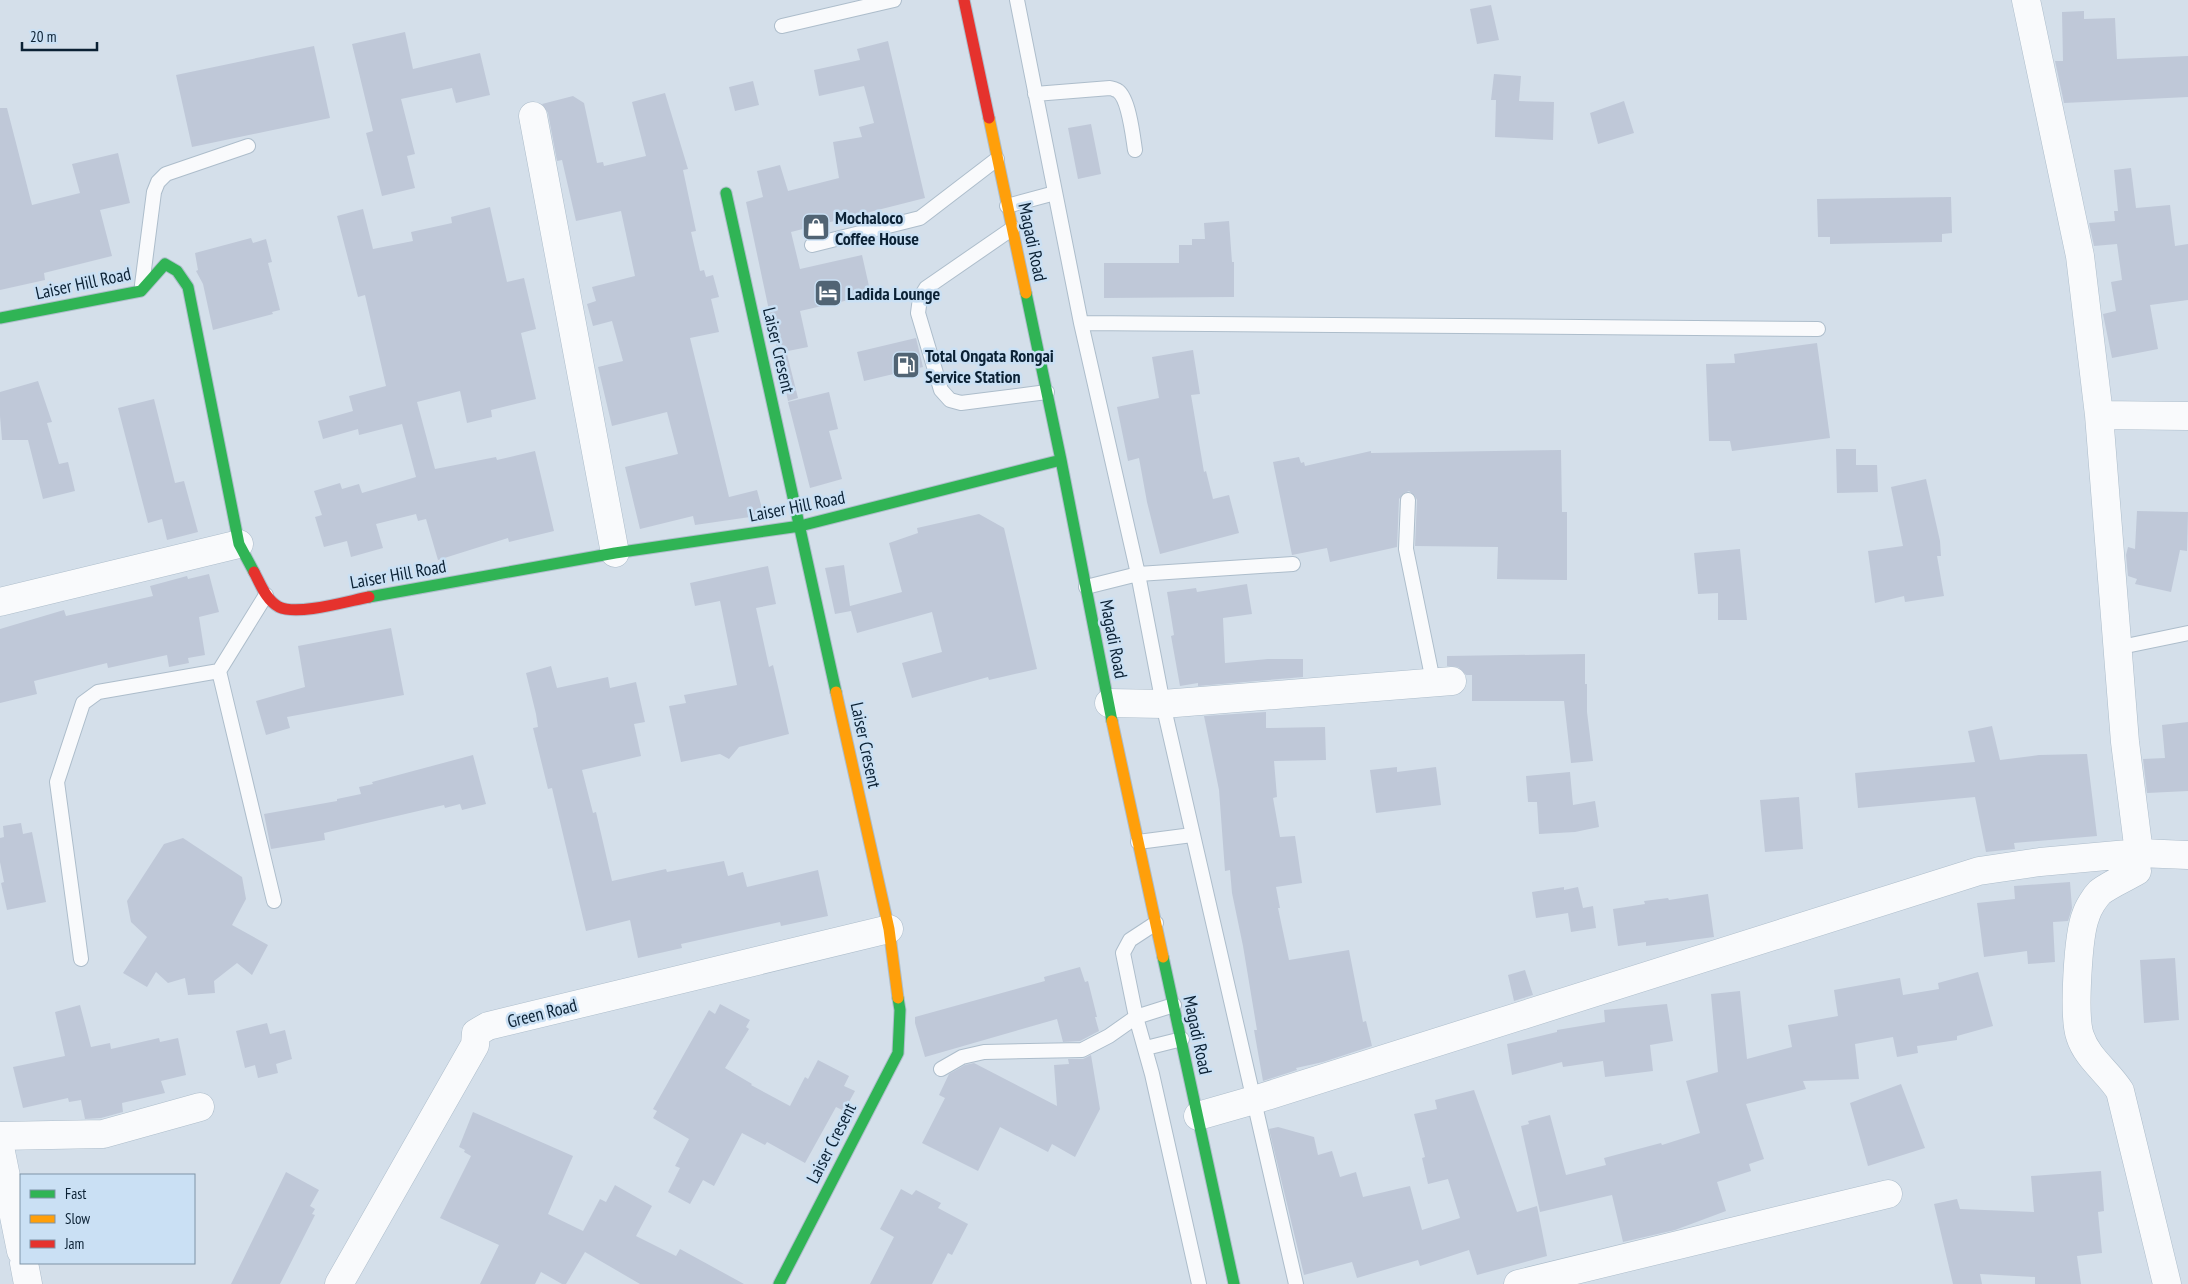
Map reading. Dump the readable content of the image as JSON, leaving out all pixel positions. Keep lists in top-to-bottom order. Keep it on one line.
{"streets":{"main road":["Magadi Road","Laiser Hill Road","Laiser Cresent"],"street":["Green Road"]},"crossings":[["Magadi Road","Laiser Hill Road"],["Laiser Hill Road","Laiser Cresent"],["Laiser Cresent","Green Road"]],"places":{"shop":["Mochaloco Coffee House"],"hotel":["Ladida Lounge"],"fuel station":["Total Ongata Rongai Service Station"]},"legend":["Fast","Slow","Jam"],"scale_bar":"20 m"}
